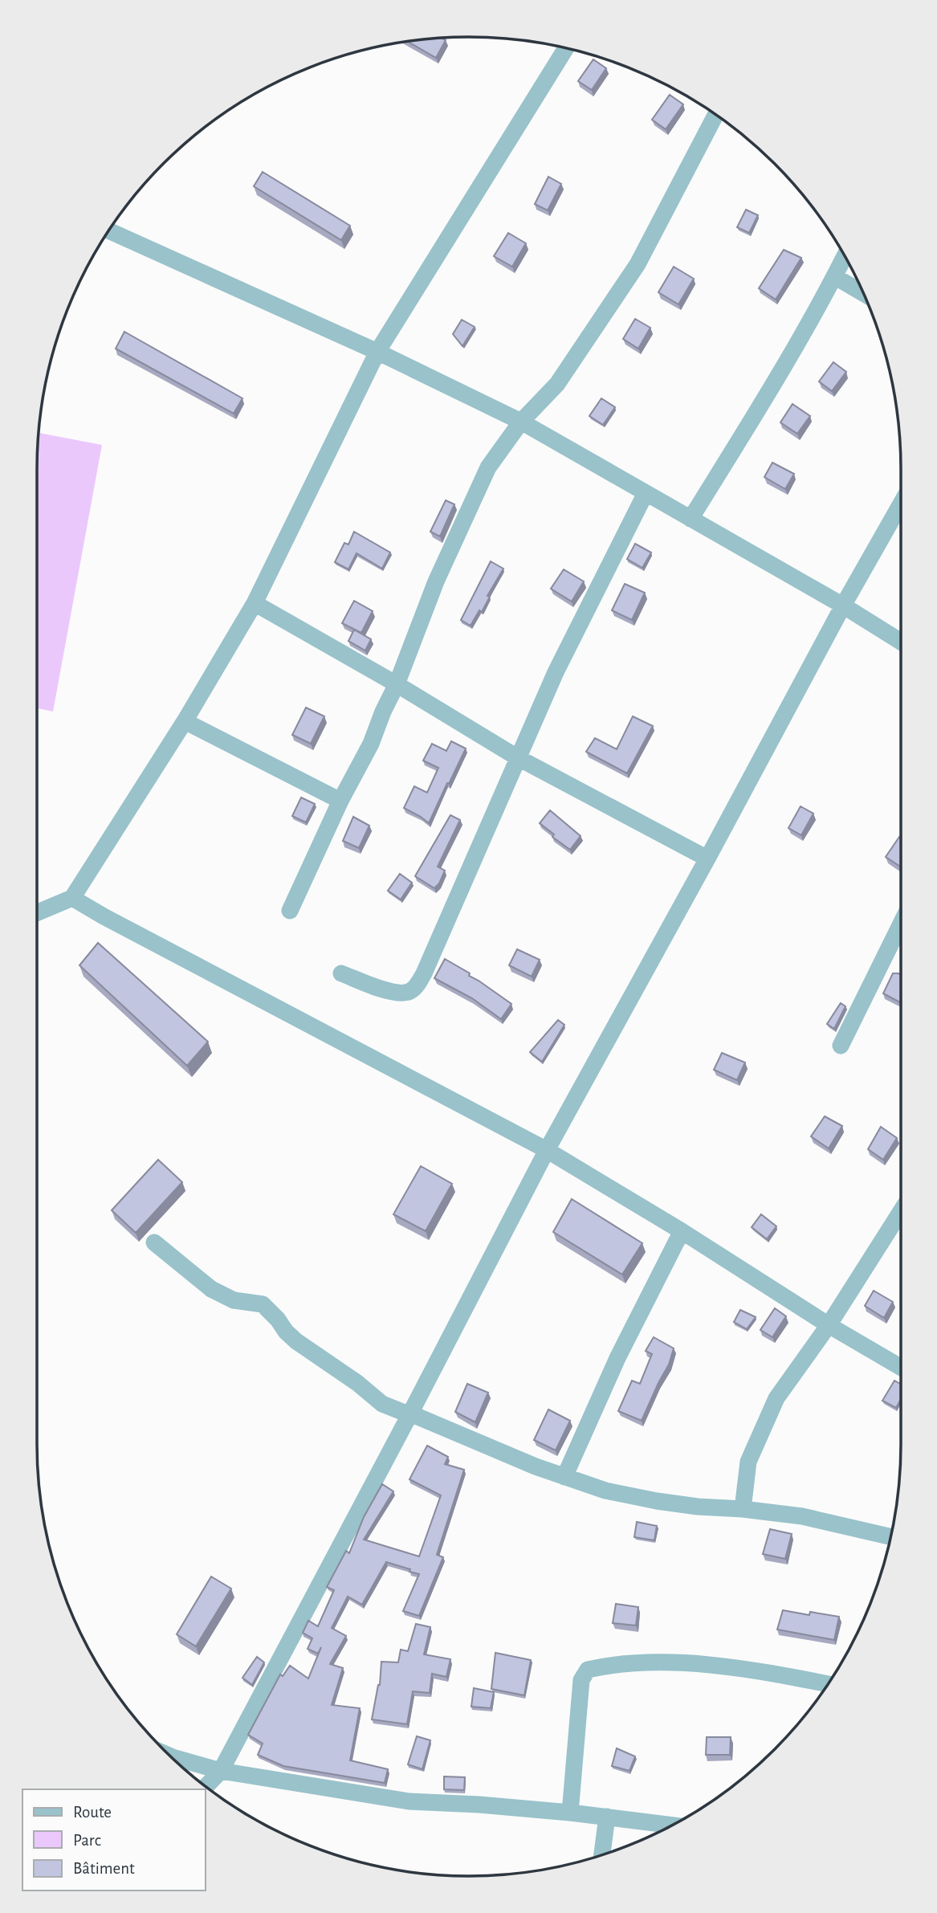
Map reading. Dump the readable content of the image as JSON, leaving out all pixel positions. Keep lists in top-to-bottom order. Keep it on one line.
{"legend":["Route","Parc","Bâtiment"]}
